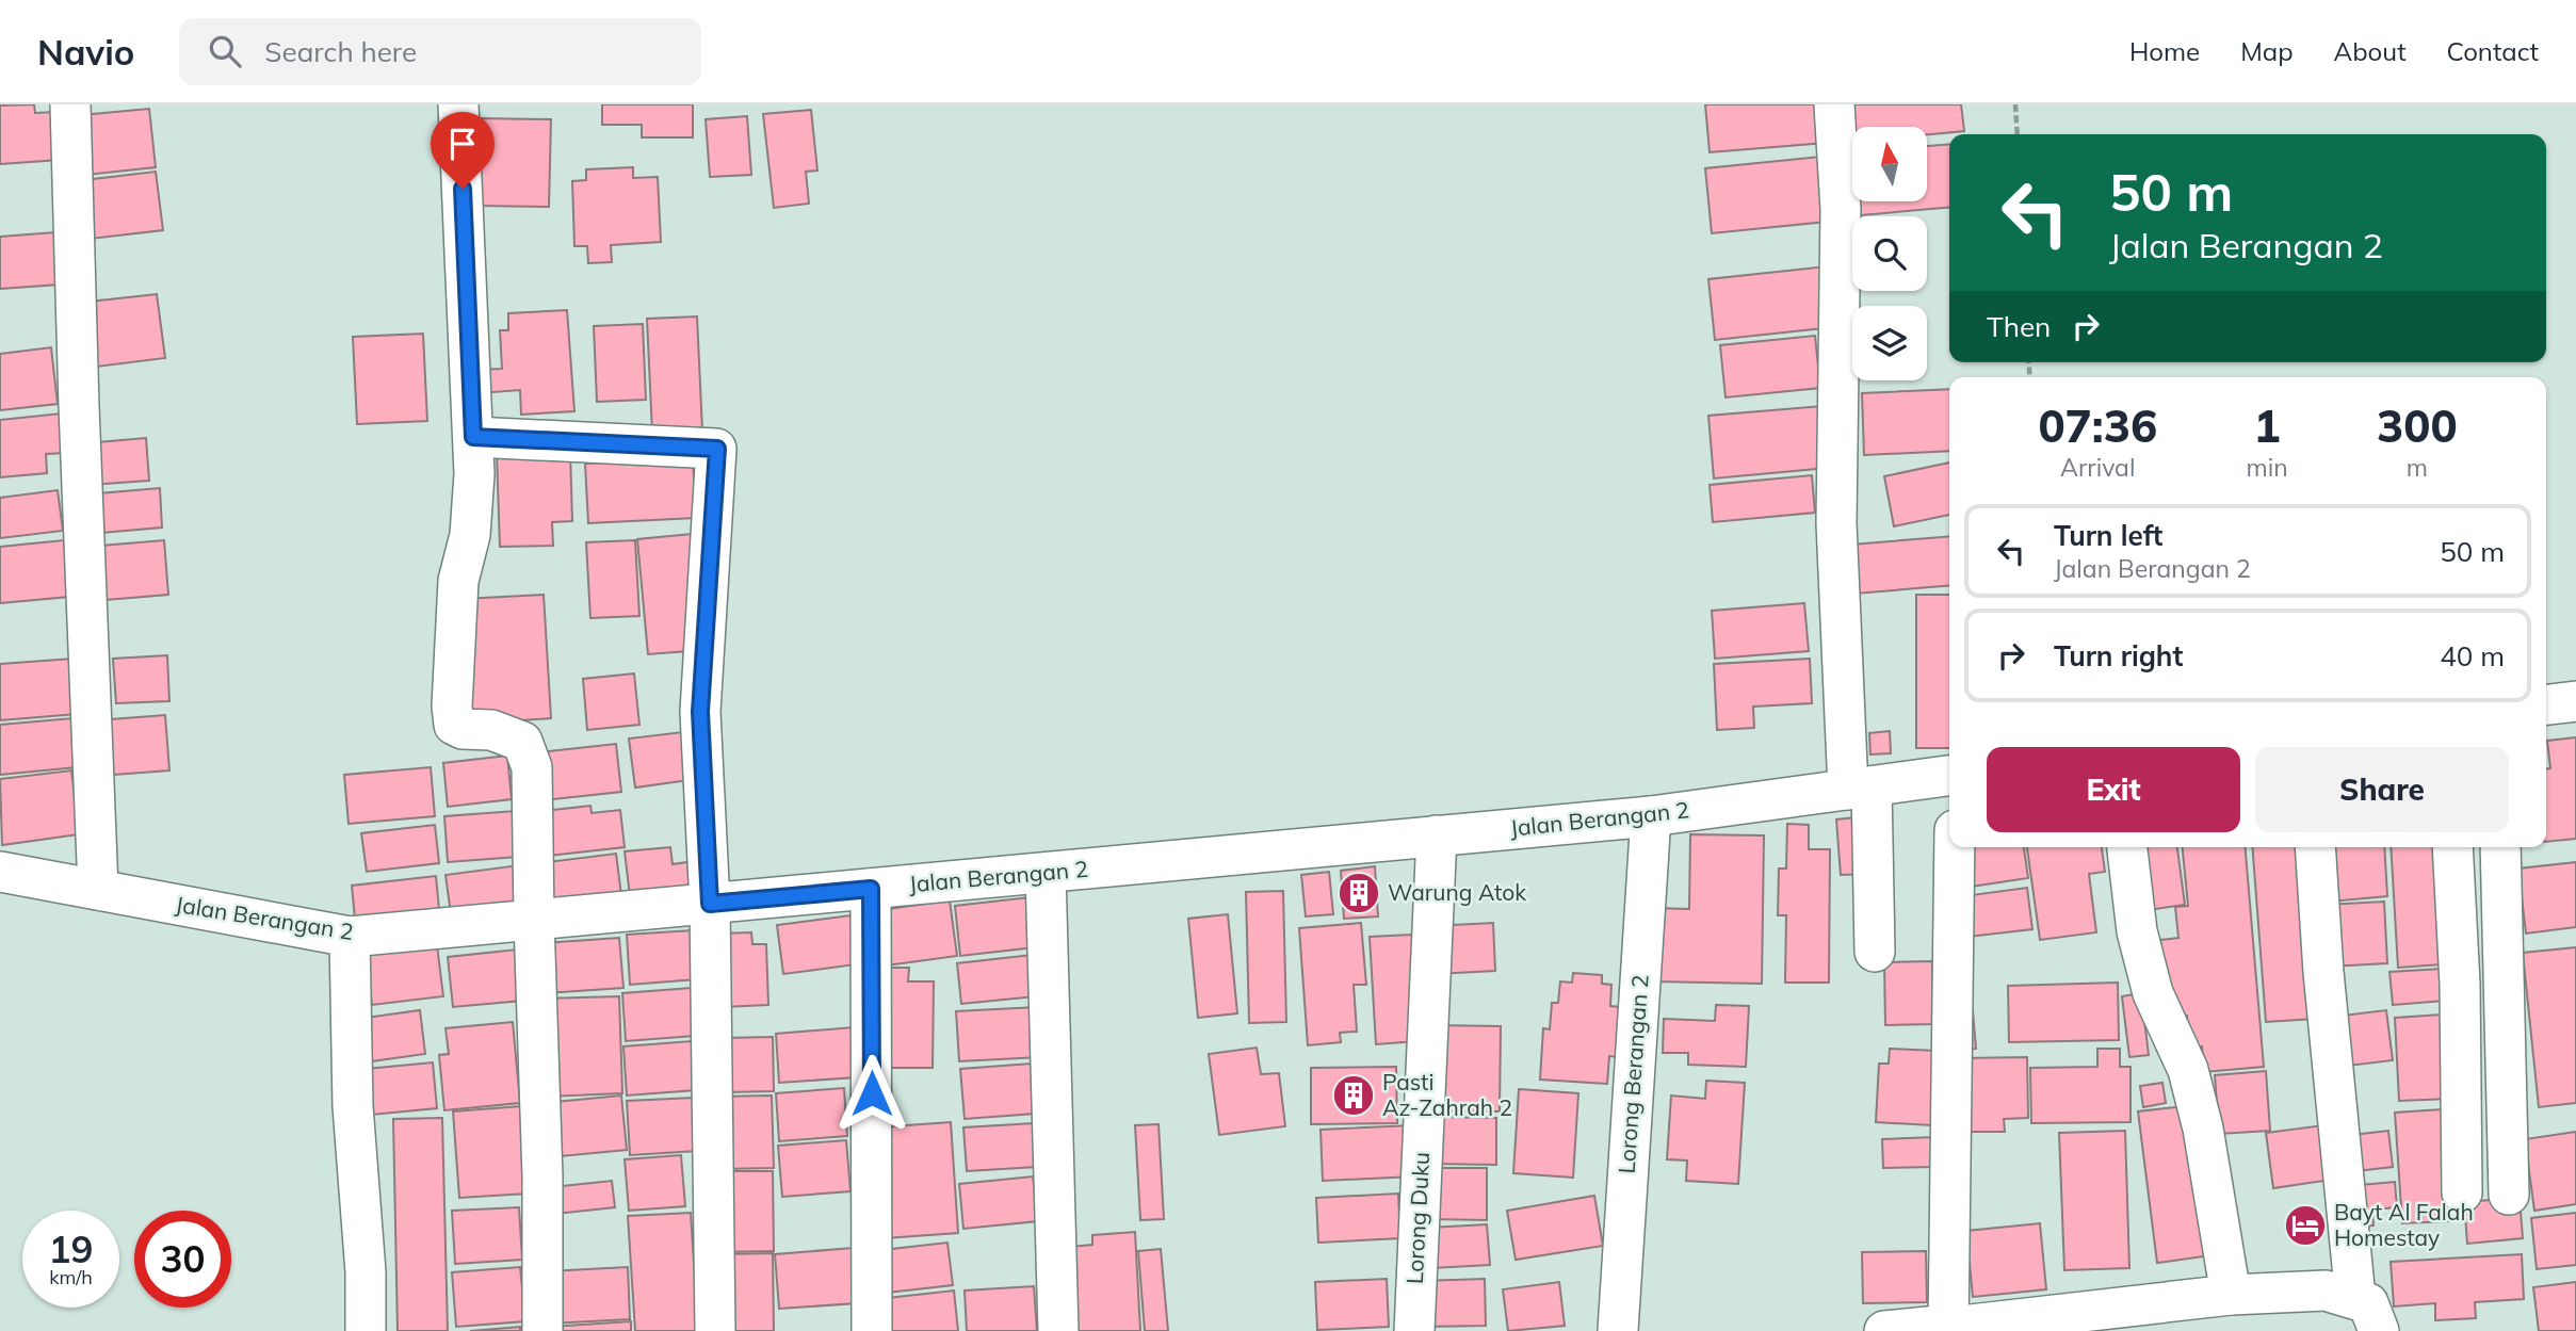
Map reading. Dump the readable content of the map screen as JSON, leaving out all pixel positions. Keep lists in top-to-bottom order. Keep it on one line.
{"streets":{"street":["Jalan Berangan 2","Lorong Berangan 2","Lorong Duku"]},"crossings":[["Jalan Berangan 2","Lorong Berangan 2"],["Jalan Berangan 2","Lorong Duku"]],"places":{"building":["Warung Atok","Pasti Az-Zahrah 2"],"hotel":["Bayt Al Falah Homestay"]},"north":"top","page":{"header":"Navio","search":"Search here","nav":["Home","Map","About","Contact"],"turn":["50 m","Jalan Berangan 2"],"then":"Then","eta":["07:36","Arrival","1","min","300","m"],"list":[{"name":"Turn left","note":"Jalan Berangan 2","value":"50 m"},{"name":"Turn right","value":"40 m"}],"buttons":["Exit","Share"],"speed":"19 km/h","limit":"30"}}
